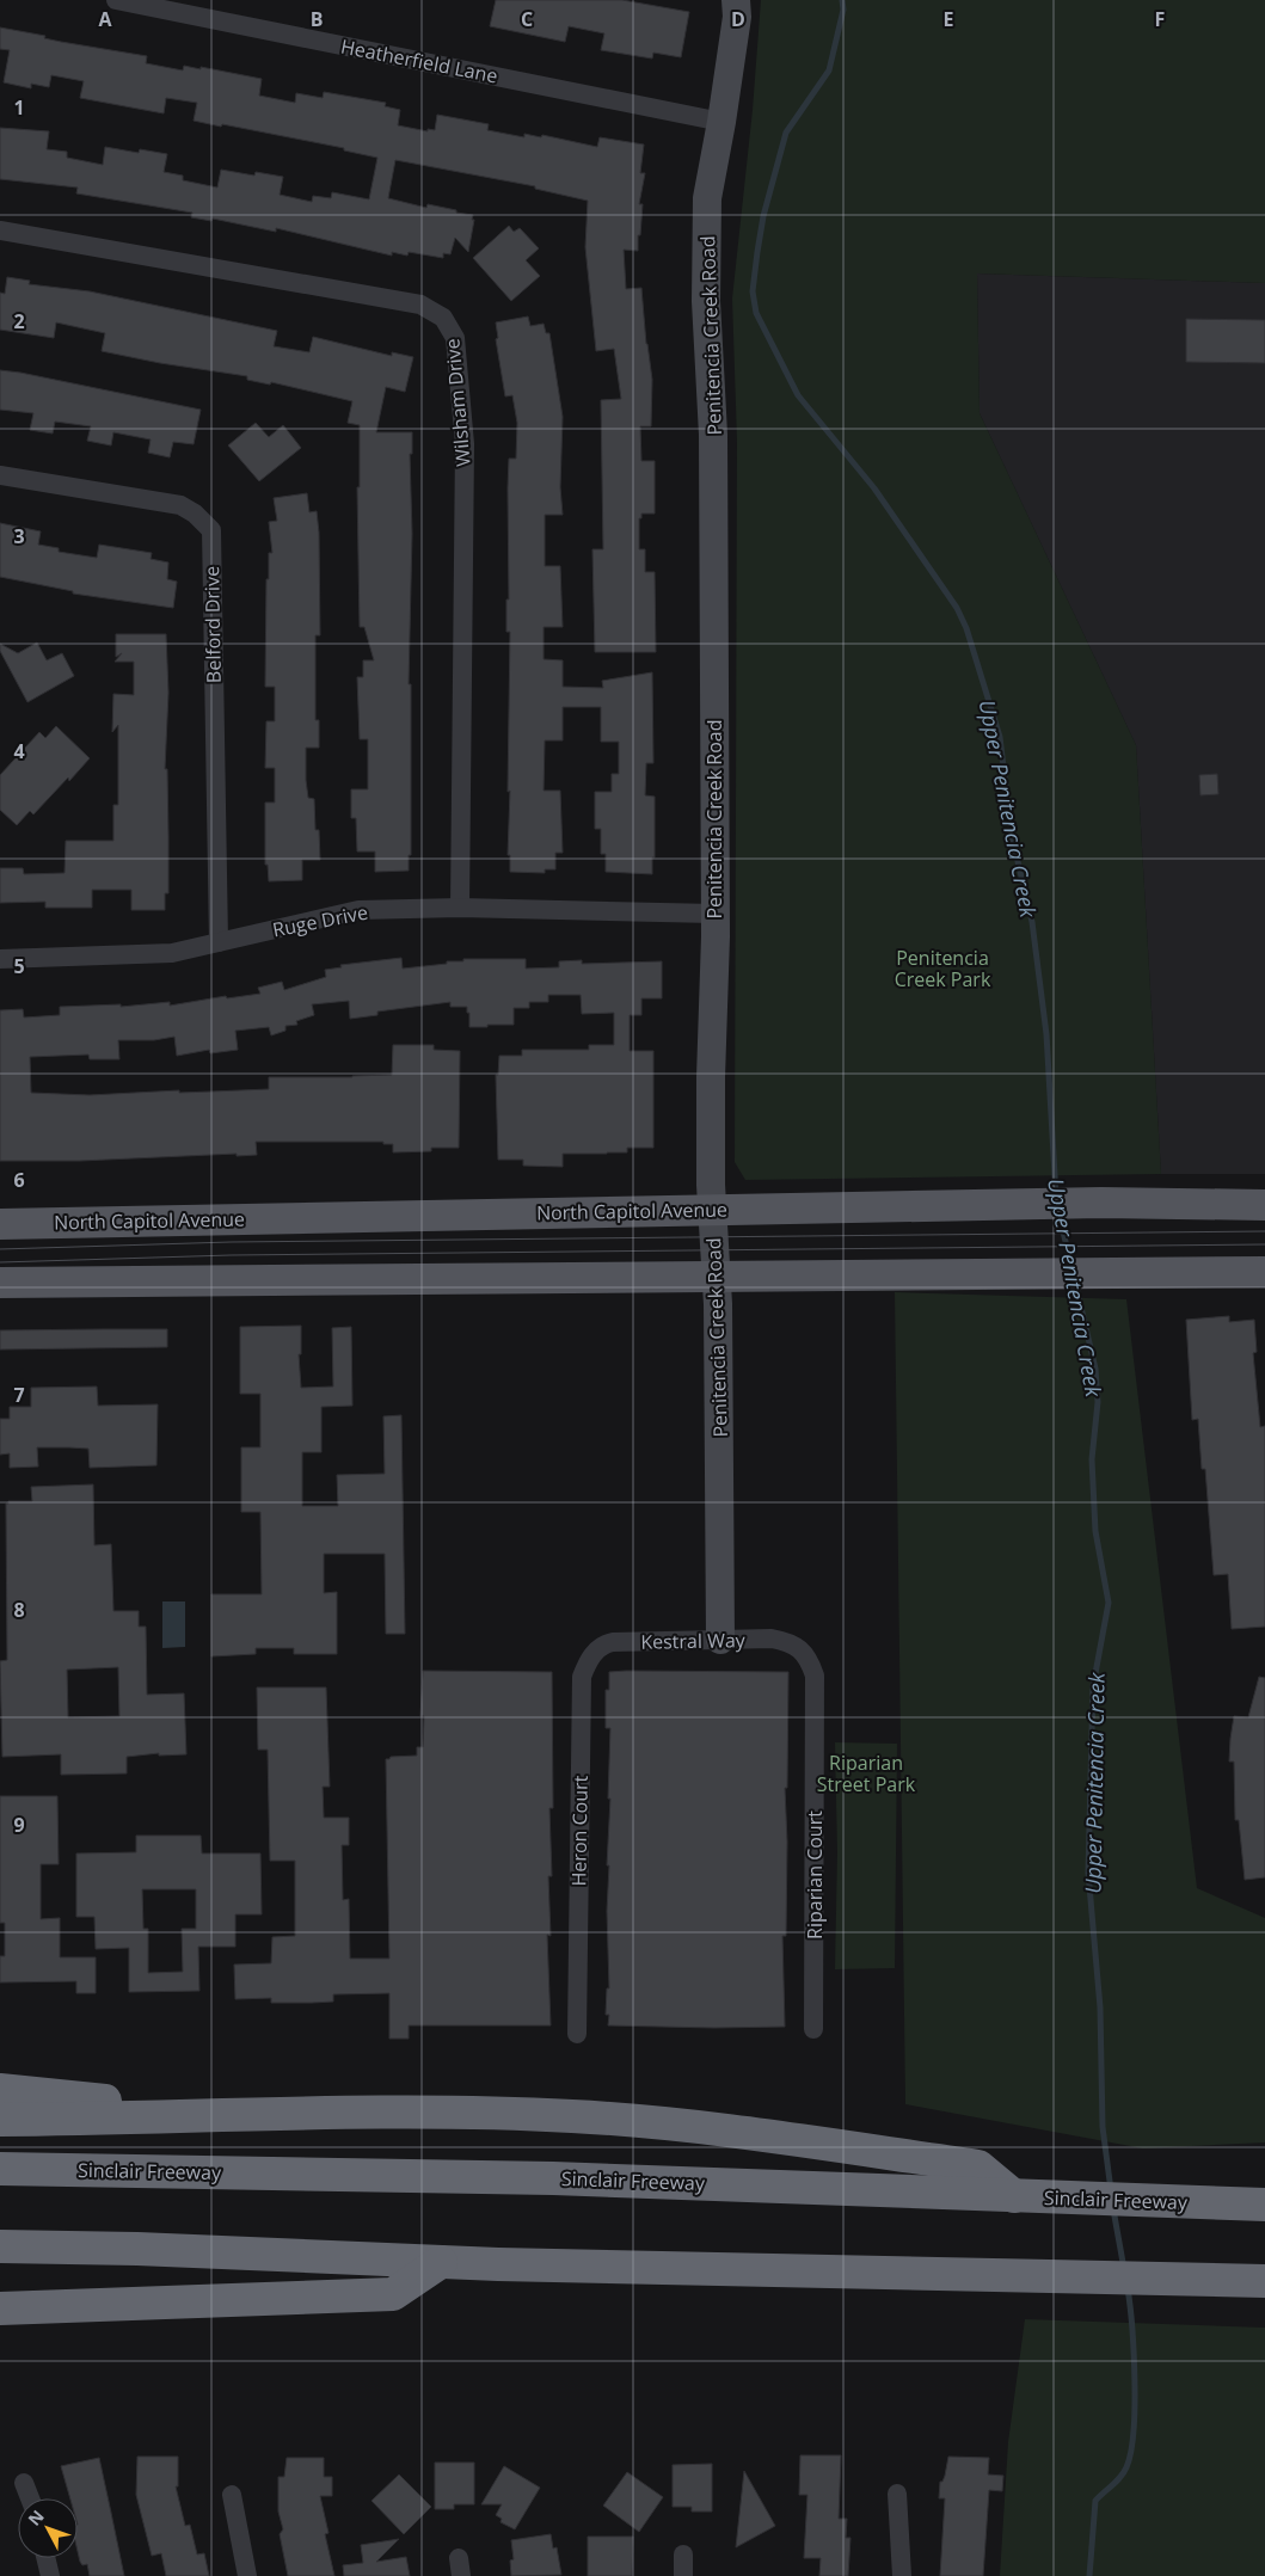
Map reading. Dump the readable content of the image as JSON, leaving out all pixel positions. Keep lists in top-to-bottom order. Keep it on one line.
{"streets":{"highway":["Sinclair Freeway"],"main road":["North Capitol Avenue"],"street":["Heatherfield Lane","Penitencia Creek Road","Wilsham Drive","Belford Drive","Ruge Drive","Kestral Way","Heron Court","Riparian Court"]},"crossings":[["Heatherfield Lane","Penitencia Creek Road"],["Penitencia Creek Road","Ruge Drive"],["Penitencia Creek Road","North Capitol Avenue"],["Penitencia Creek Road","Kestral Way"],["Wilsham Drive","Ruge Drive"],["Belford Drive","Ruge Drive"],["Kestral Way","Heron Court"],["Kestral Way","Riparian Court"]],"water":["Upper Penitencia Creek"],"parks":["Penitencia Creek Park","Riparian Street Park"],"north":"top left","grid":{"columns":["A","B","C","D","E","F"],"rows":["1","2","3","4","5","6","7","8","9"]}}
